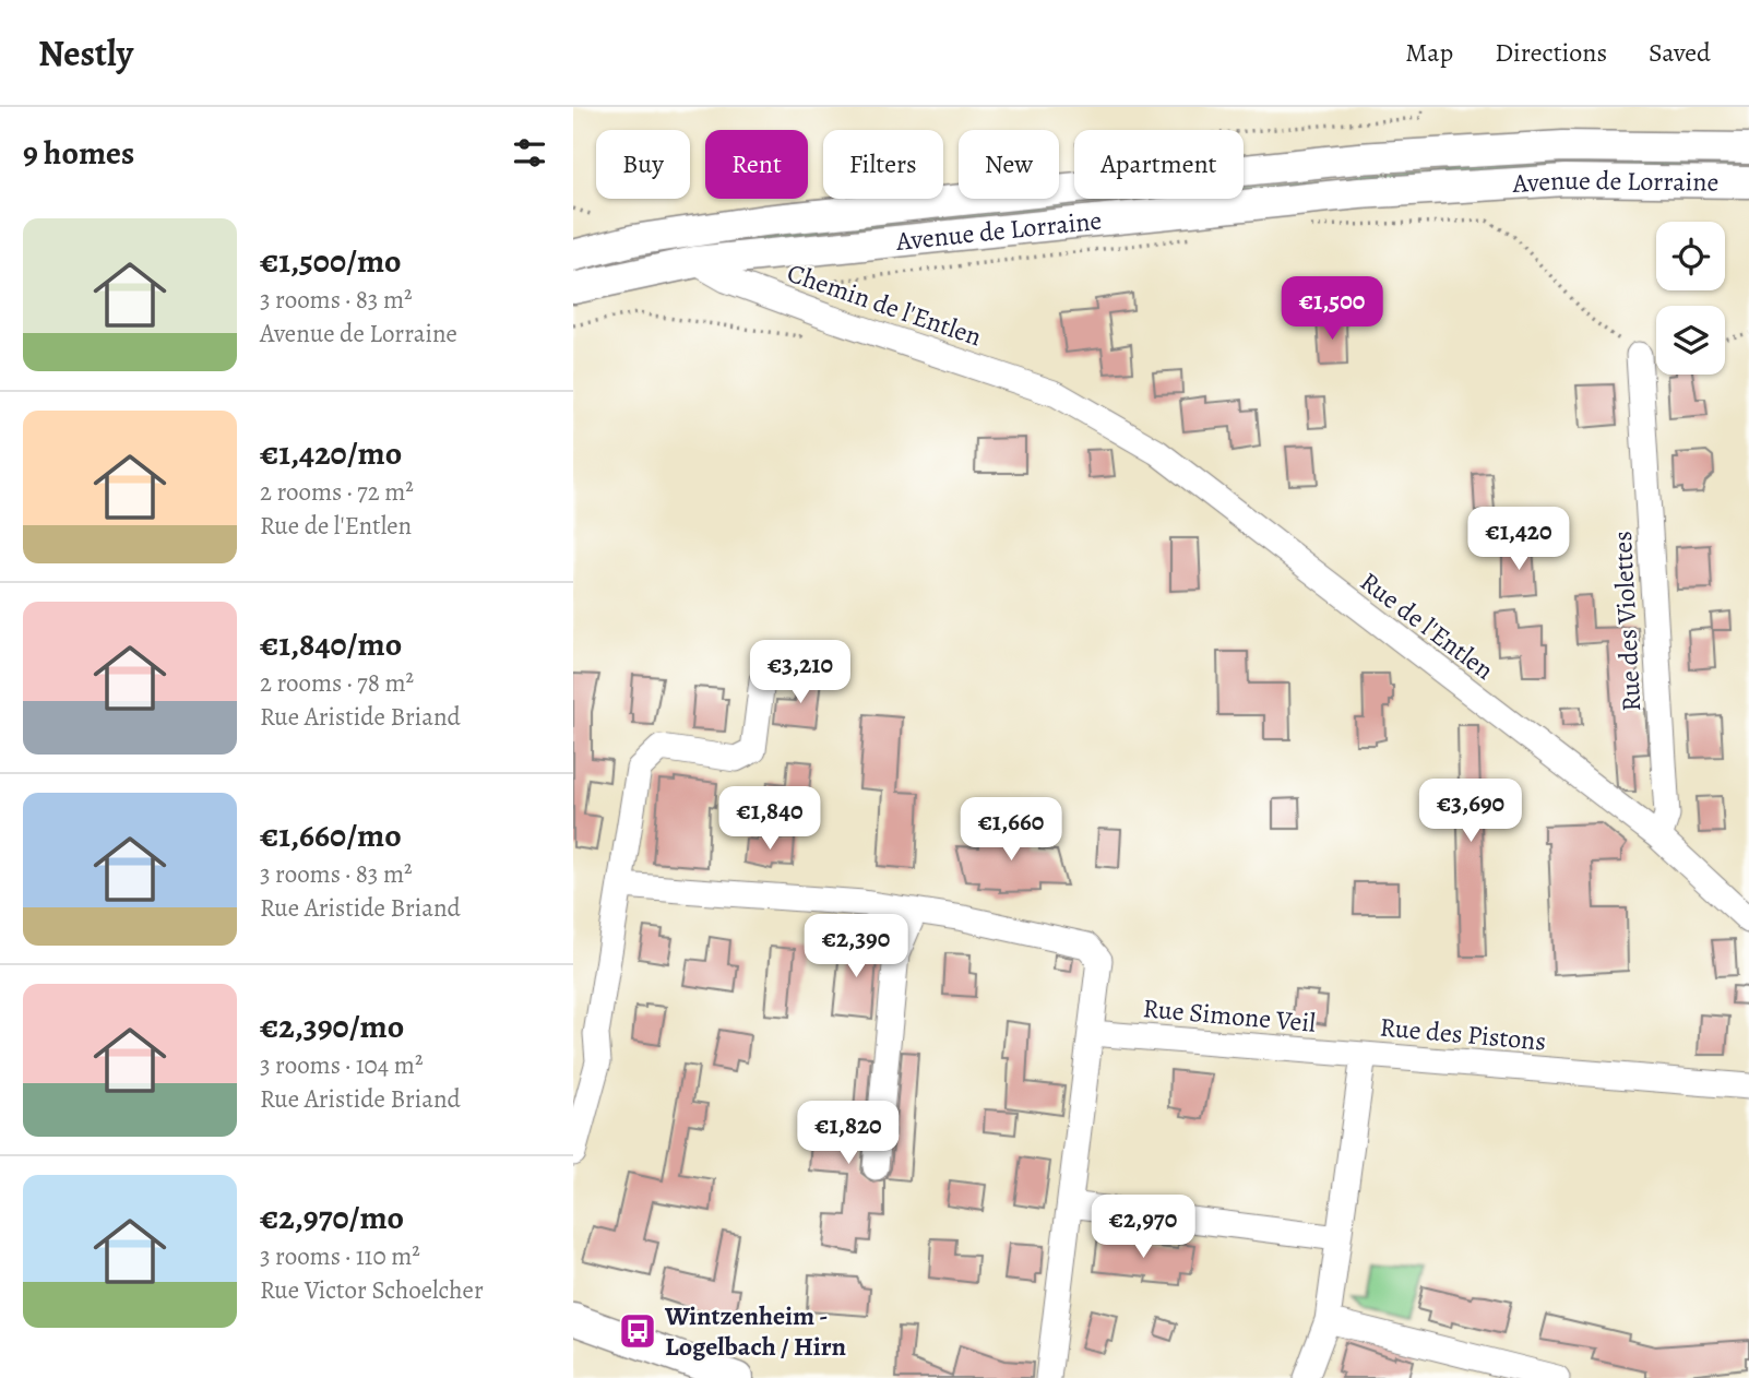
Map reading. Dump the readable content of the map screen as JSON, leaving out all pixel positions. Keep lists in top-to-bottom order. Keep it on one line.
{"streets":{"main road":["Avenue de Lorraine"],"street":["Chemin de l'Entlen","Rue des Violettes","Rue de l'Entlen","Rue Simone Veil","Rue des Pistons"]},"crossings":[["Avenue de Lorraine","Chemin de l'Entlen"],["Chemin de l'Entlen","Rue de l'Entlen"],["Rue des Violettes","Rue de l'Entlen"],["Rue Simone Veil","Rue des Pistons"]],"places":{"bus stop":["Wintzenheim - Logelbach / Hirn"]},"page":{"header":"Nestly","nav":["Map","Directions","Saved"],"heading":"9 homes","chip":["Buy","Rent","Filters","New","Apartment"],"list":[{"name":"€1,500/mo","note":"3 rooms · 83 m² · Avenue de Lorraine"},{"name":"€1,420/mo","note":"2 rooms · 72 m² · Rue de l'Entlen"},{"name":"€1,840/mo","note":"2 rooms · 78 m² · Rue Aristide Briand"},{"name":"€1,660/mo","note":"3 rooms · 83 m² · Rue Aristide Briand"},{"name":"€2,390/mo","note":"3 rooms · 104 m² · Rue Aristide Briand"},{"name":"€2,970/mo","note":"3 rooms · 110 m² · Rue Victor Schoelcher"}],"price":["€1,500","€1,420","€3,210","€3,690","€1,840","€1,660","€2,390","€1,820","€2,970"]}}
